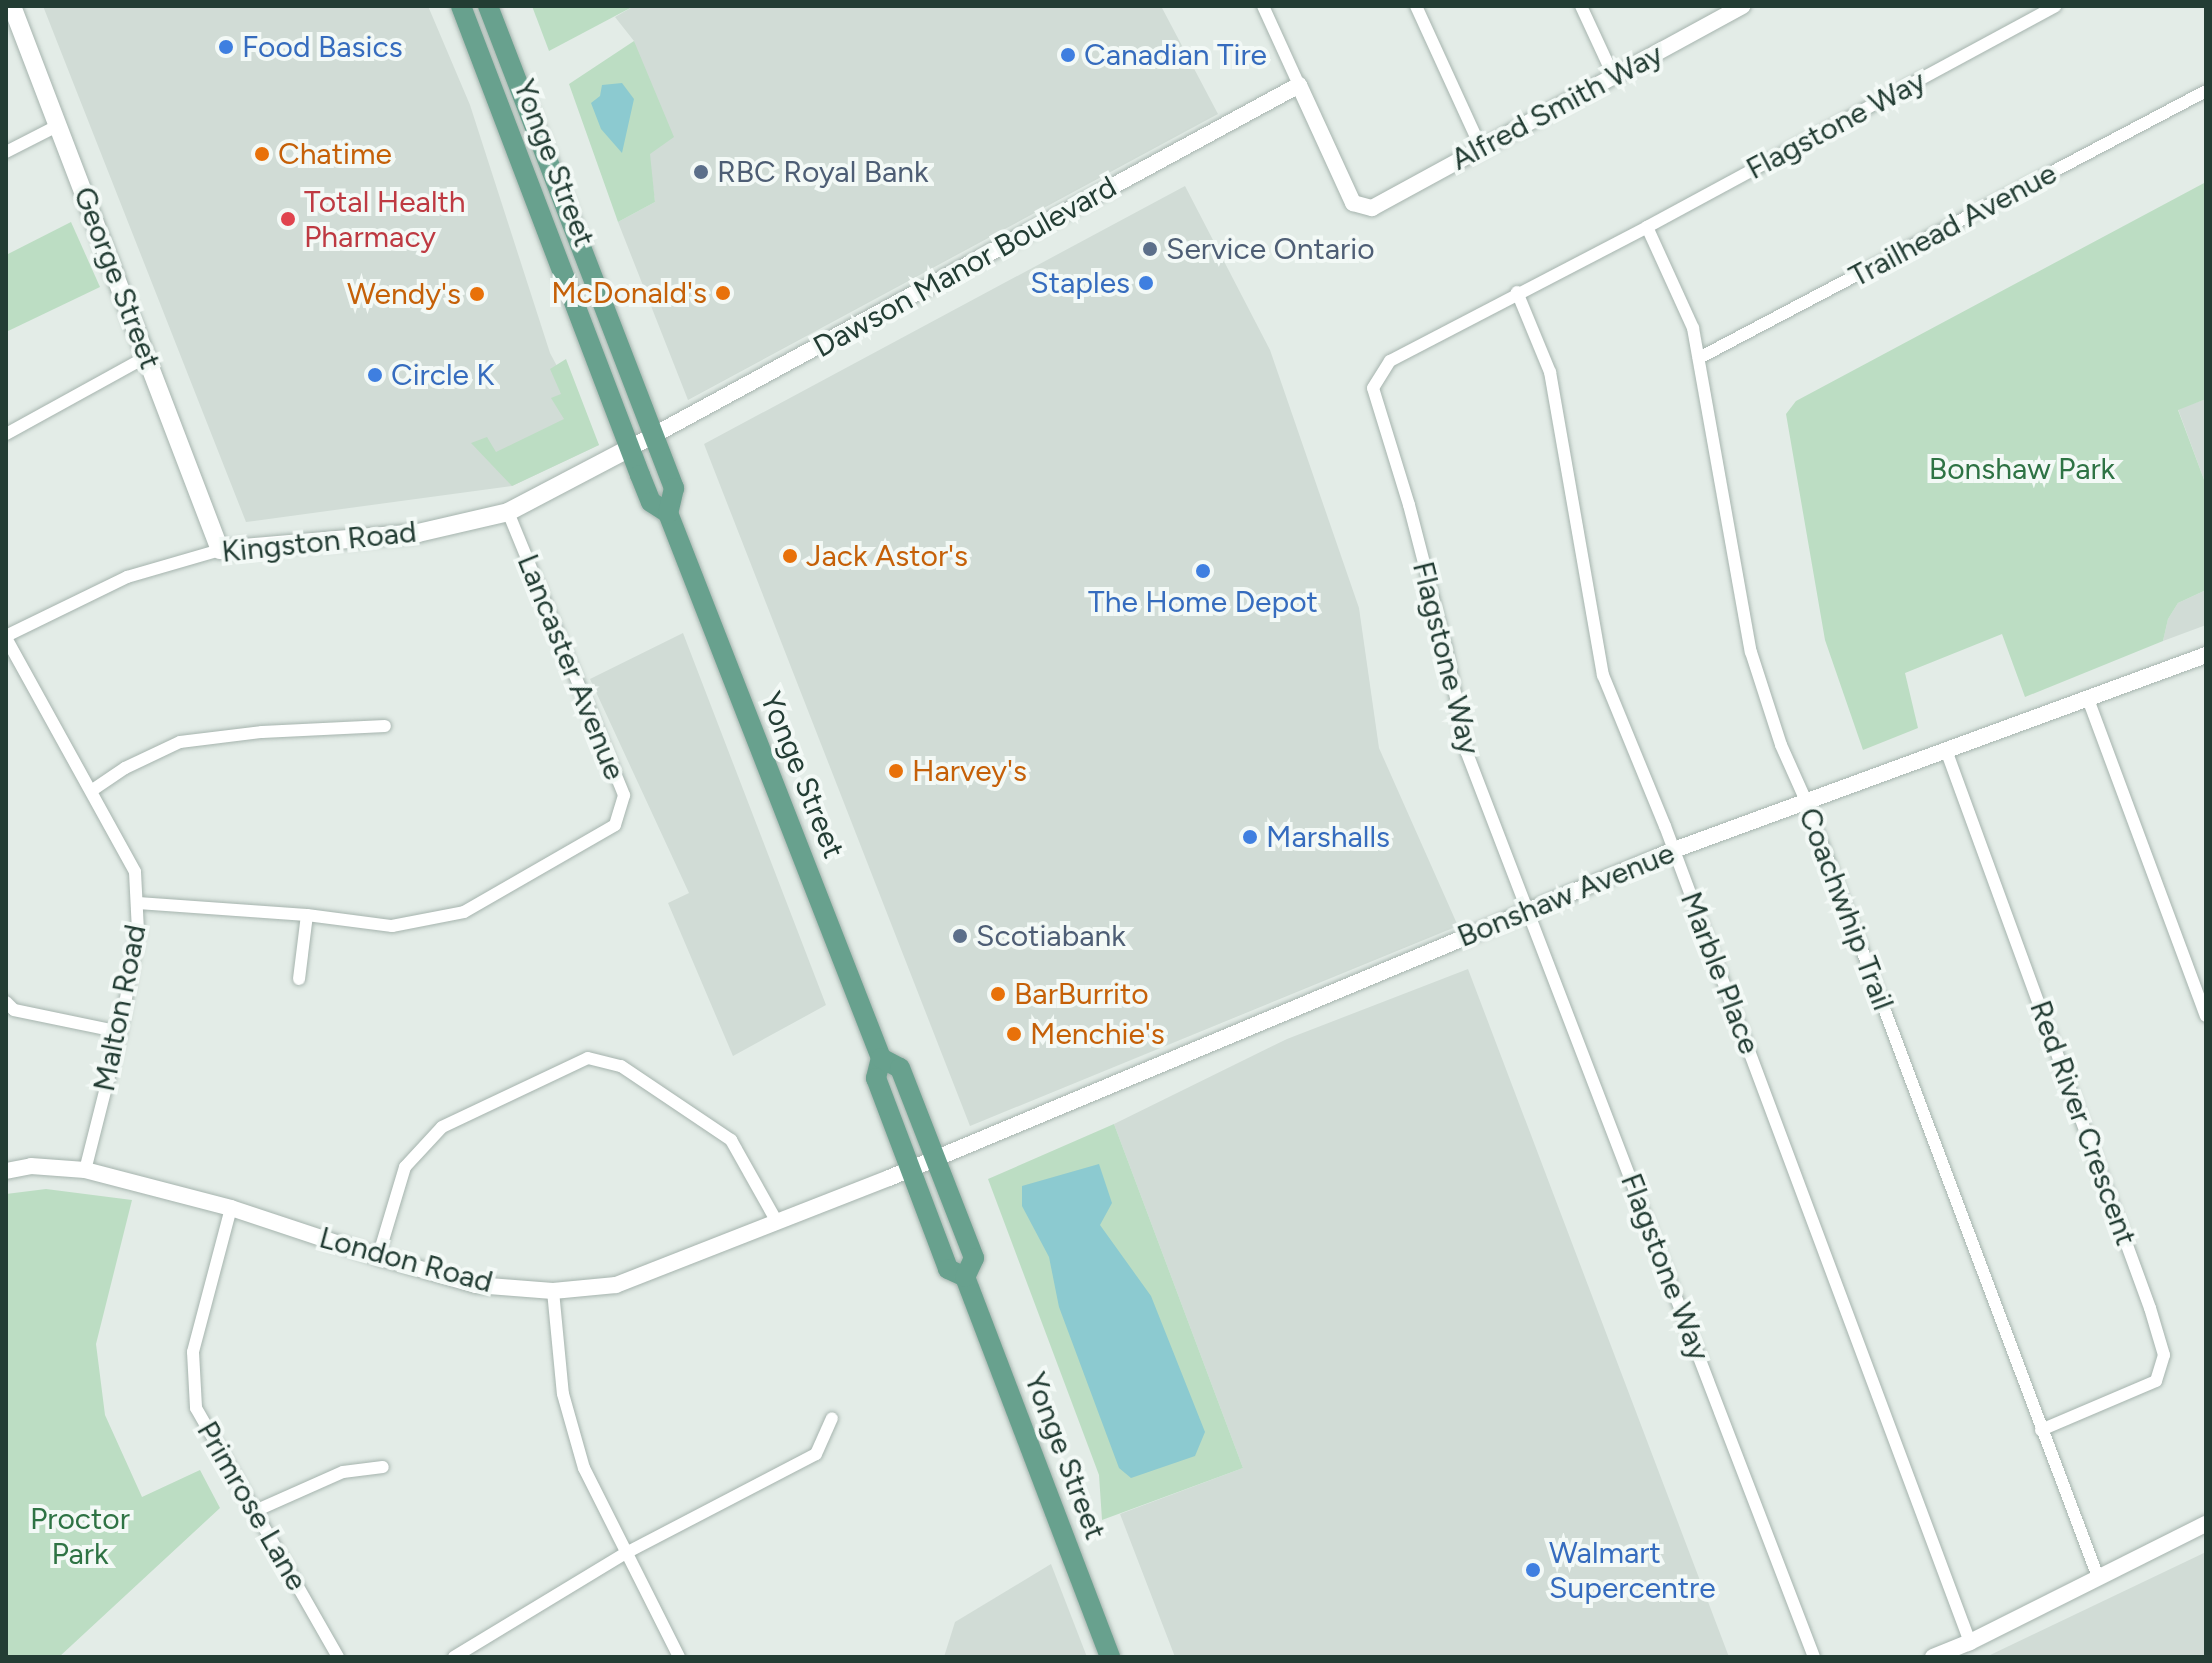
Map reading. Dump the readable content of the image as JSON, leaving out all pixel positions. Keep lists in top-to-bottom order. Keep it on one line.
{"streets":{"main road":["Yonge Street","George Street","Kingston Road"],"street":["Alfred Smith Way","Flagstone Way","Trailhead Avenue","Dawson Manor Boulevard","Lancaster Avenue","Bonshaw Avenue","Coachwhip Trail","Marble Place","Malton Road","Red River Crescent","London Road","Primrose Lane"]},"crossings":[["Alfred Smith Way","Dawson Manor Boulevard"],["Flagstone Way","Bonshaw Avenue"],["Flagstone Way","Coachwhip Trail"],["Flagstone Way","Marble Place"],["Yonge Street","Dawson Manor Boulevard"],["Yonge Street","Kingston Road"],["Yonge Street","Bonshaw Avenue"],["Yonge Street","London Road"],["Trailhead Avenue","Coachwhip Trail"],["Dawson Manor Boulevard","Kingston Road"],["George Street","Kingston Road"],["Kingston Road","Lancaster Avenue"],["Kingston Road","Malton Road"],["Lancaster Avenue","Malton Road"],["Bonshaw Avenue","Coachwhip Trail"],["Bonshaw Avenue","Marble Place"],["Bonshaw Avenue","Red River Crescent"],["Bonshaw Avenue","London Road"],["Coachwhip Trail","Red River Crescent"],["Malton Road","London Road"],["London Road","Primrose Lane"]],"parks":["Bonshaw Park","Proctor Park"],"places":["Food Basics","Canadian Tire","Chatime","RBC Royal Bank","Total Health Pharmacy","Service Ontario","Staples","McDonald's","Wendy's","Circle K","Jack Astor's","The Home Depot","Harvey's","Marshalls","Scotiabank","BarBurrito","Menchie's","Walmart Supercentre"]}
